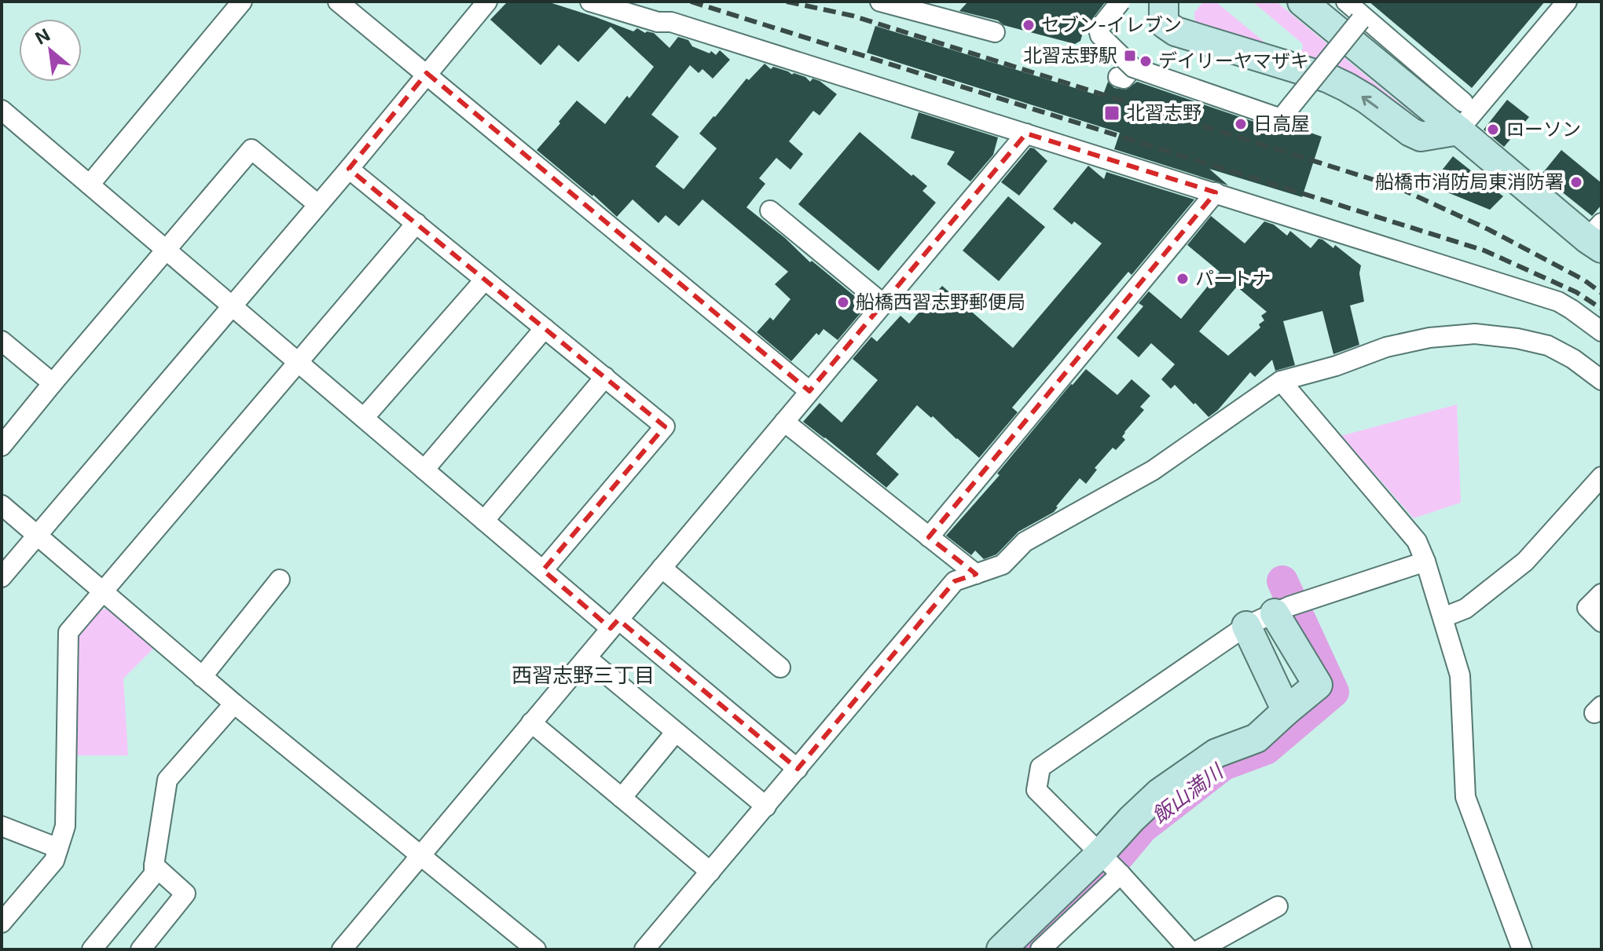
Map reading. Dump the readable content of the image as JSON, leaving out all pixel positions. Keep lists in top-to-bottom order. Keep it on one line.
{"districts":["西習志野三丁目"],"water":["飯山満川"],"places":{"other":["セブン-イレブン","デイリーヤマザキ","日高屋","ローソン","船橋市消防局東消防署","パートナ","船橋西習志野郵便局"],"transit":["北習志野駅","北習志野"]},"north":"top left"}
